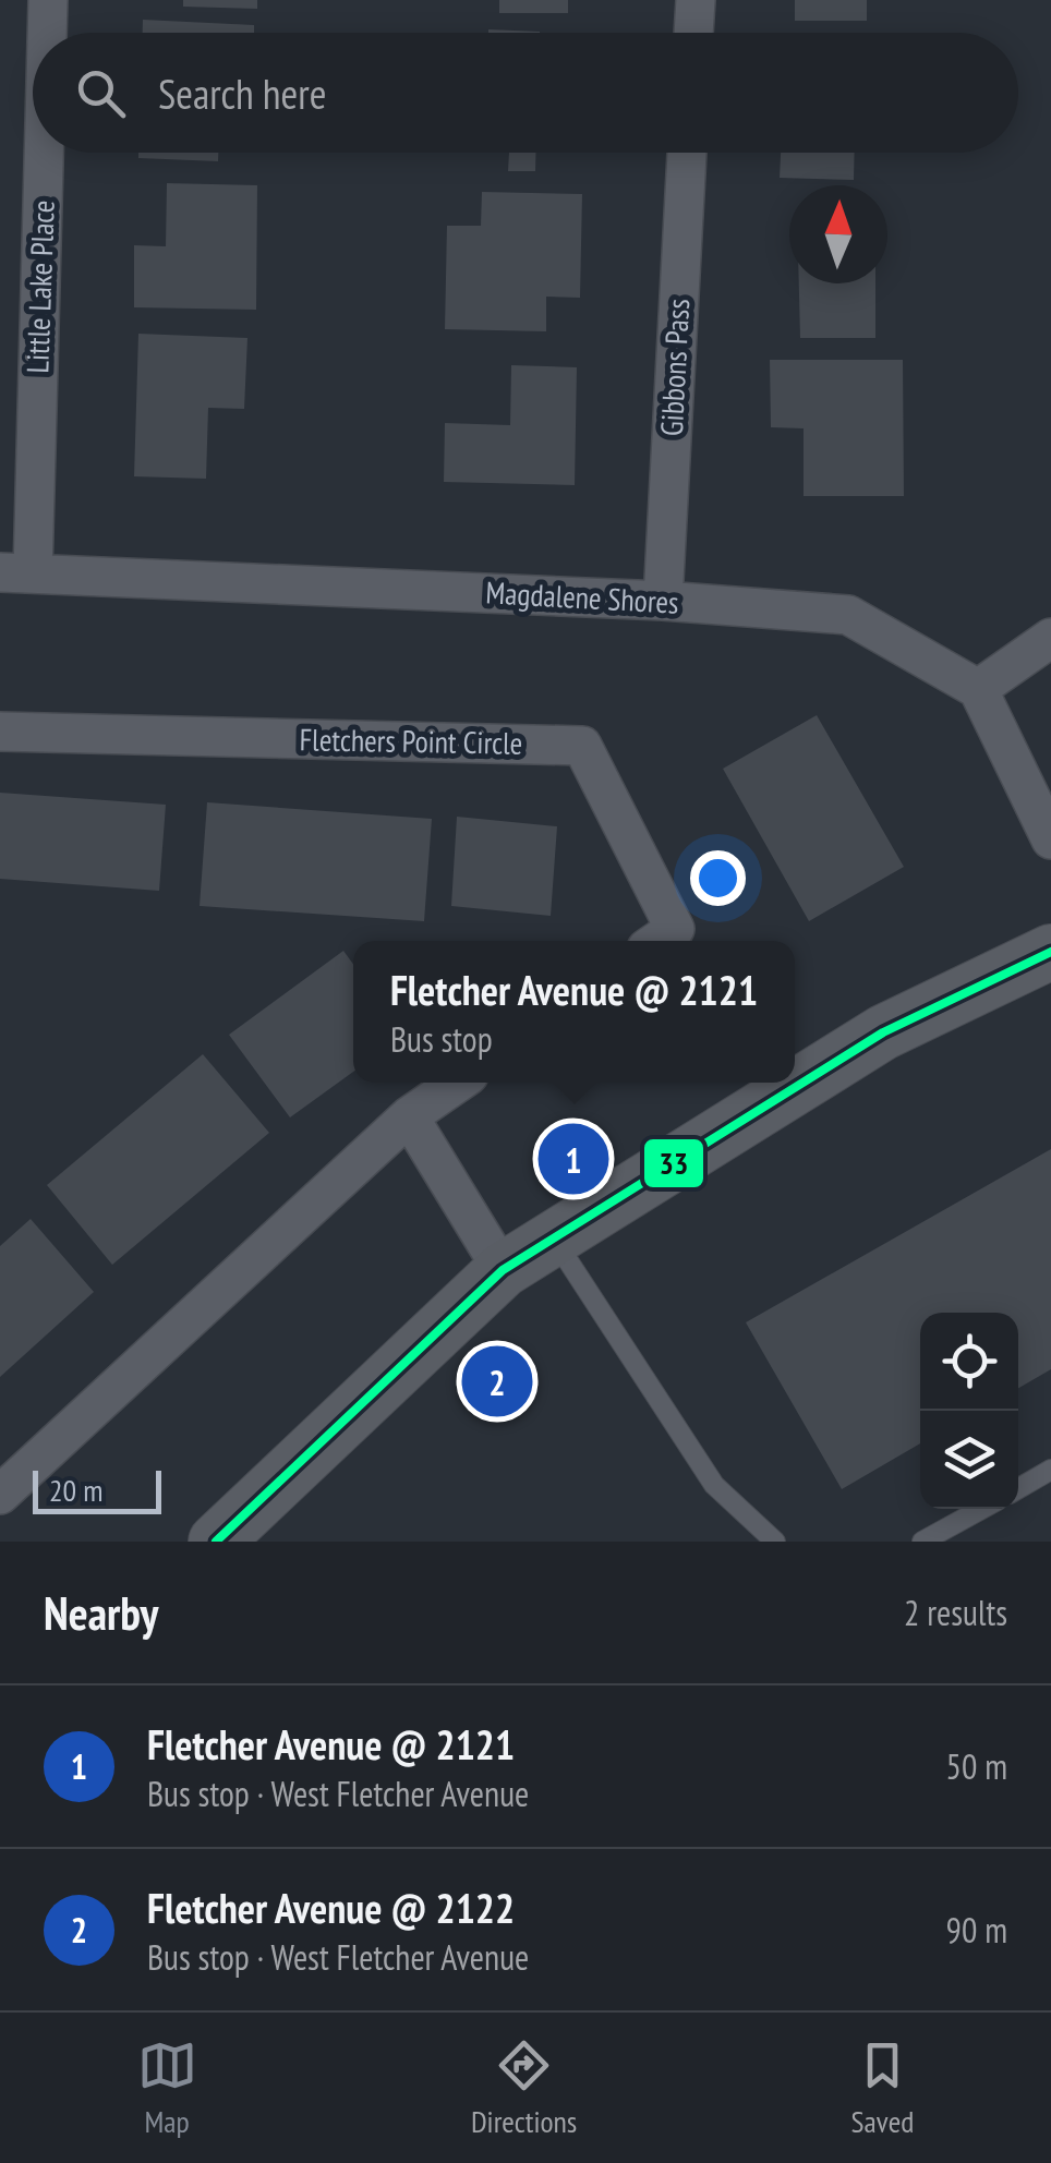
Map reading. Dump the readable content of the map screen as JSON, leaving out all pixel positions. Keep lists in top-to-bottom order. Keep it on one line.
{"streets":{"street":["Little Lake Place","Gibbons Pass","Magdalene Shores","Fletchers Point Circle"]},"crossings":[["Little Lake Place","Magdalene Shores"],["Gibbons Pass","Magdalene Shores"]],"lines":["transit line 33"],"scale_bar":"20 m","north":"top","page":{"search":"Search here","popup":["Fletcher Avenue @ 2121","Bus stop"],"pins":["1","2"],"scale":"20 m","heading":["Nearby","2 results"],"list":[{"mark":"1","name":"Fletcher Avenue @ 2121","note":"Bus stop · West Fletcher Avenue","value":"50 m"},{"mark":"2","name":"Fletcher Avenue @ 2122","note":"Bus stop · West Fletcher Avenue","value":"90 m"}],"nav":["Map","Directions","Saved"]}}
